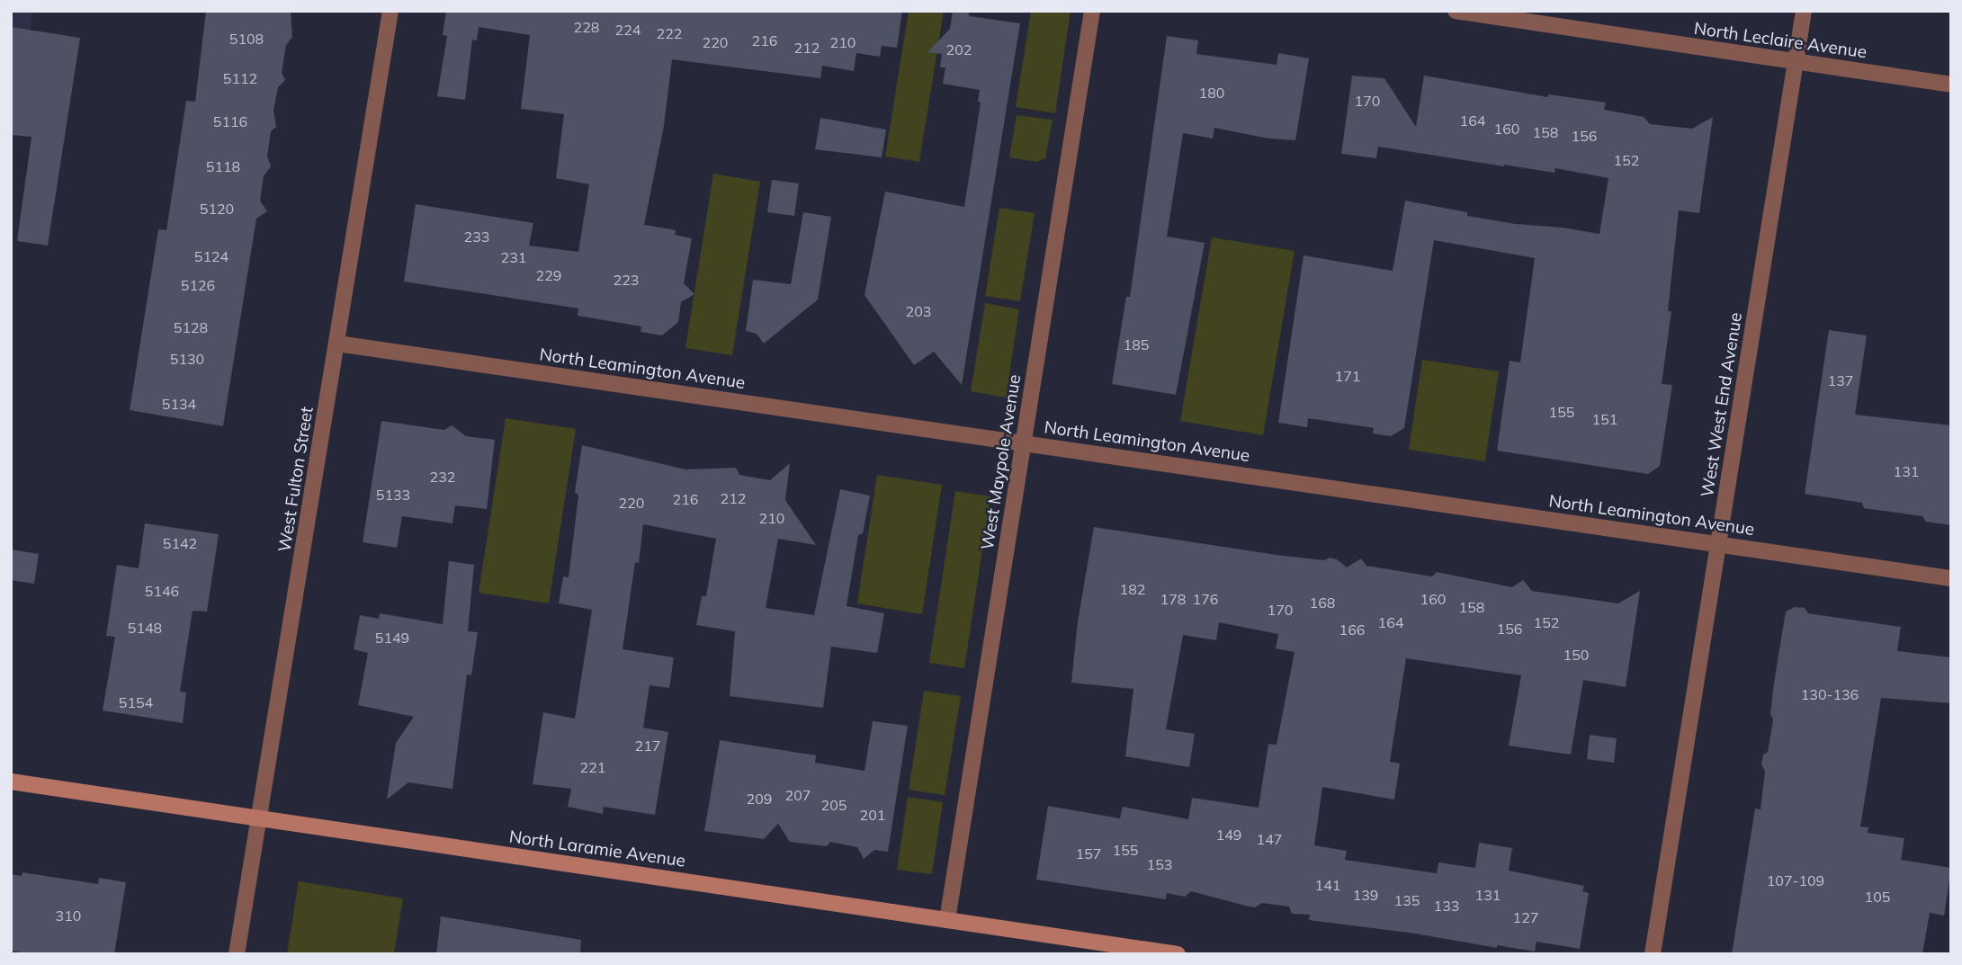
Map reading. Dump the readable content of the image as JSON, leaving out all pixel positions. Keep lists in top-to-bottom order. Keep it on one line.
{"streets":{"street":["North Leclaire Avenue","North Leamington Avenue","West West End Avenue","West Maypole Avenue","West Fulton Street","North Laramie Avenue"]},"crossings":[["North Leclaire Avenue","West West End Avenue"],["North Leamington Avenue","West West End Avenue"],["North Leamington Avenue","West Maypole Avenue"],["North Leamington Avenue","West Fulton Street"],["West Maypole Avenue","North Laramie Avenue"],["West Fulton Street","North Laramie Avenue"]],"house_numbers":["228","224","222","5108","216","220","210","212","202","5112","180","170","164","5116","160","158","156","152","5118","5120","233","5124","231","229","223","5126","203","5128","185","5130","171","137","5134","155","151","131","232","5133","212","216","220","210","5142","182","5146","178","176","160","168","158","170","164","152","5148","156","166","5149","150","130-136","5154","217","221","207","209","205","201","149","147","155","157","153","107-109","141","139","131","105","135","133","310","127"]}
